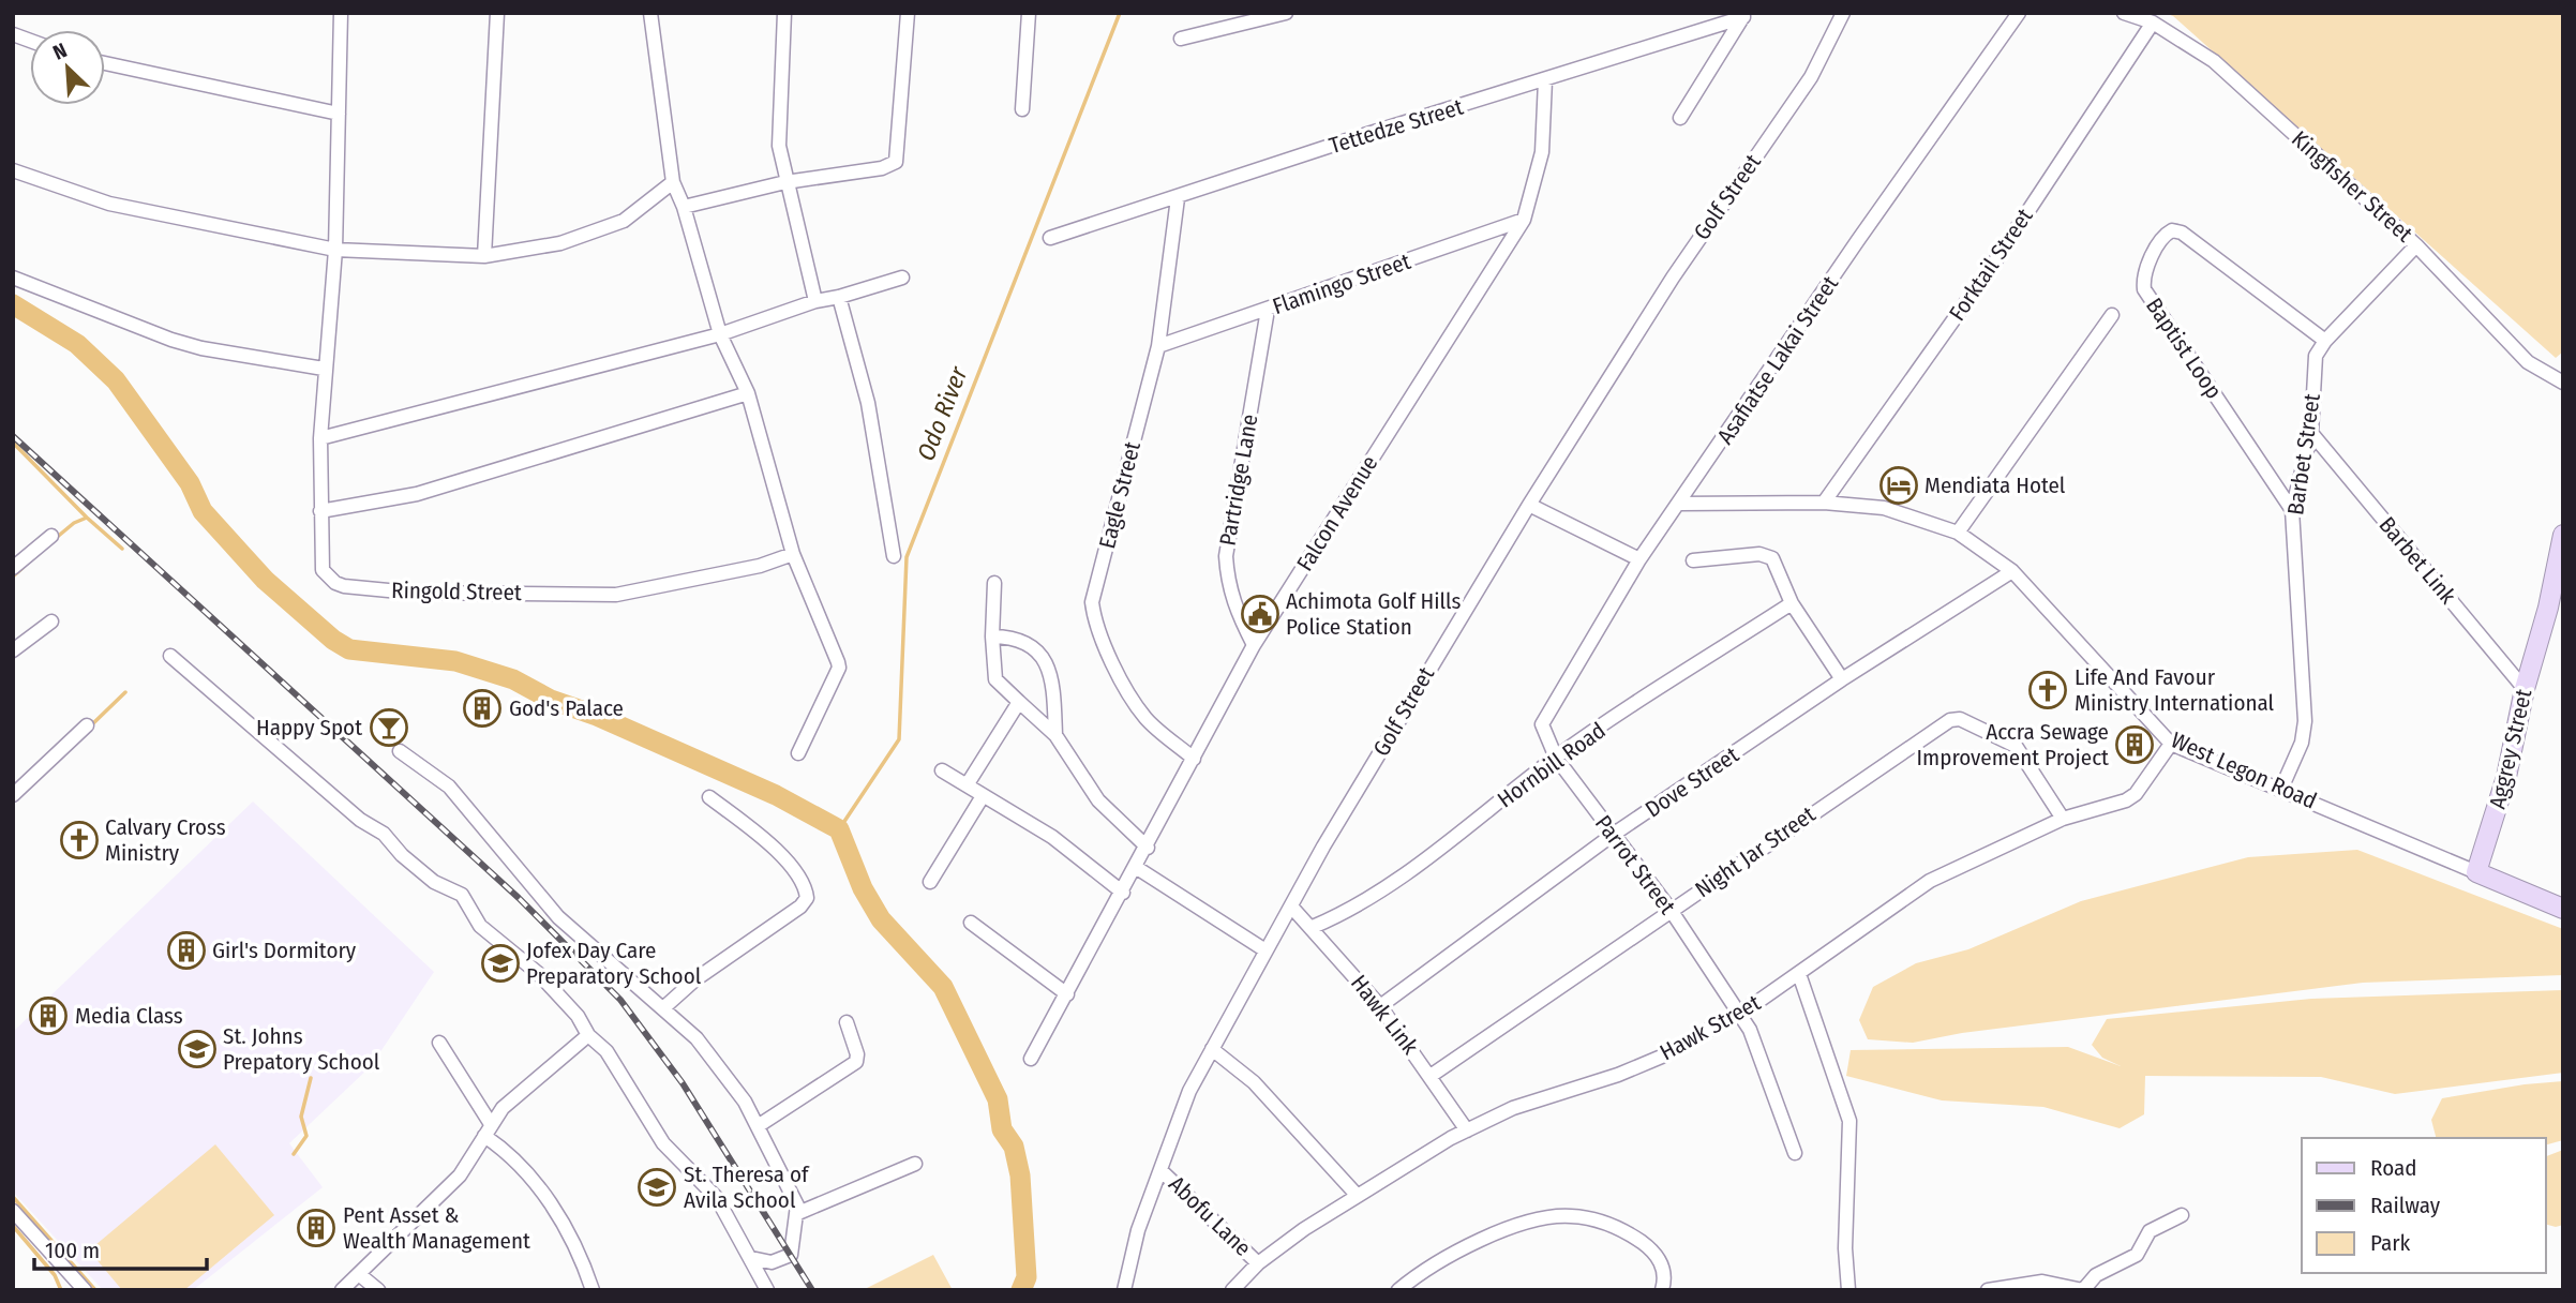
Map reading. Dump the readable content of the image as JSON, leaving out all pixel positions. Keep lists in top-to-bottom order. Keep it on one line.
{"streets":{"main road":["Aggrey Street"],"street":["Tettedze Street","Kingfisher Street","Golf Street","Forktail Street","Flamingo Street","Baptist Loop","Asafiatse Lakai Street","Barbet Street","Partridge Lane","Eagle Street","Falcon Avenue","Barbet Link","Ringold Street","Hornbill Road","West Legon Road","Dove Street","Night Jar Street","Parrot Street","Hawk Link","Hawk Street","Abofu Lane"]},"crossings":[["Tettedze Street","Eagle Street"],["Tettedze Street","Falcon Avenue"],["Kingfisher Street","Forktail Street"],["Kingfisher Street","Barbet Street"],["Golf Street","Hawk Link"],["Golf Street","Abofu Lane"],["Forktail Street","West Legon Road"],["Flamingo Street","Partridge Lane"],["Flamingo Street","Eagle Street"],["Flamingo Street","Falcon Avenue"],["Baptist Loop","Barbet Street"],["Asafiatse Lakai Street","West Legon Road"],["Asafiatse Lakai Street","Parrot Street"],["Barbet Street","Barbet Link"],["Barbet Street","West Legon Road"],["Partridge Lane","Falcon Avenue"],["Eagle Street","Falcon Avenue"],["Barbet Link","Aggrey Street"],["Aggrey Street","West Legon Road"],["Hornbill Road","Parrot Street"],["Hornbill Road","Hawk Link"],["West Legon Road","Dove Street"],["West Legon Road","Hawk Street"],["Dove Street","Parrot Street"],["Dove Street","Hawk Link"],["Night Jar Street","Parrot Street"],["Night Jar Street","Hawk Link"],["Night Jar Street","Hawk Street"],["Parrot Street","Hawk Street"],["Hawk Link","Hawk Street"],["Hawk Street","Abofu Lane"]],"water":["Odo River"],"places":{"hotel":["Mendiata Hotel"],"public building":["Achimota Golf Hills Police Station"],"church":["Life And Favour Ministry International","Calvary Cross Ministry"],"building":["God's Palace","Accra Sewage Improvement Project","Girl's Dormitory","Media Class","Pent Asset & Wealth Management"],"bar":["Happy Spot"],"school or university":["Jofex Day Care Preparatory School","St. Johns Prepatory School","St. Theresa of Avila School"]},"legend":["Road","Railway","Park"],"scale_bar":"100 m","north":"top left"}
